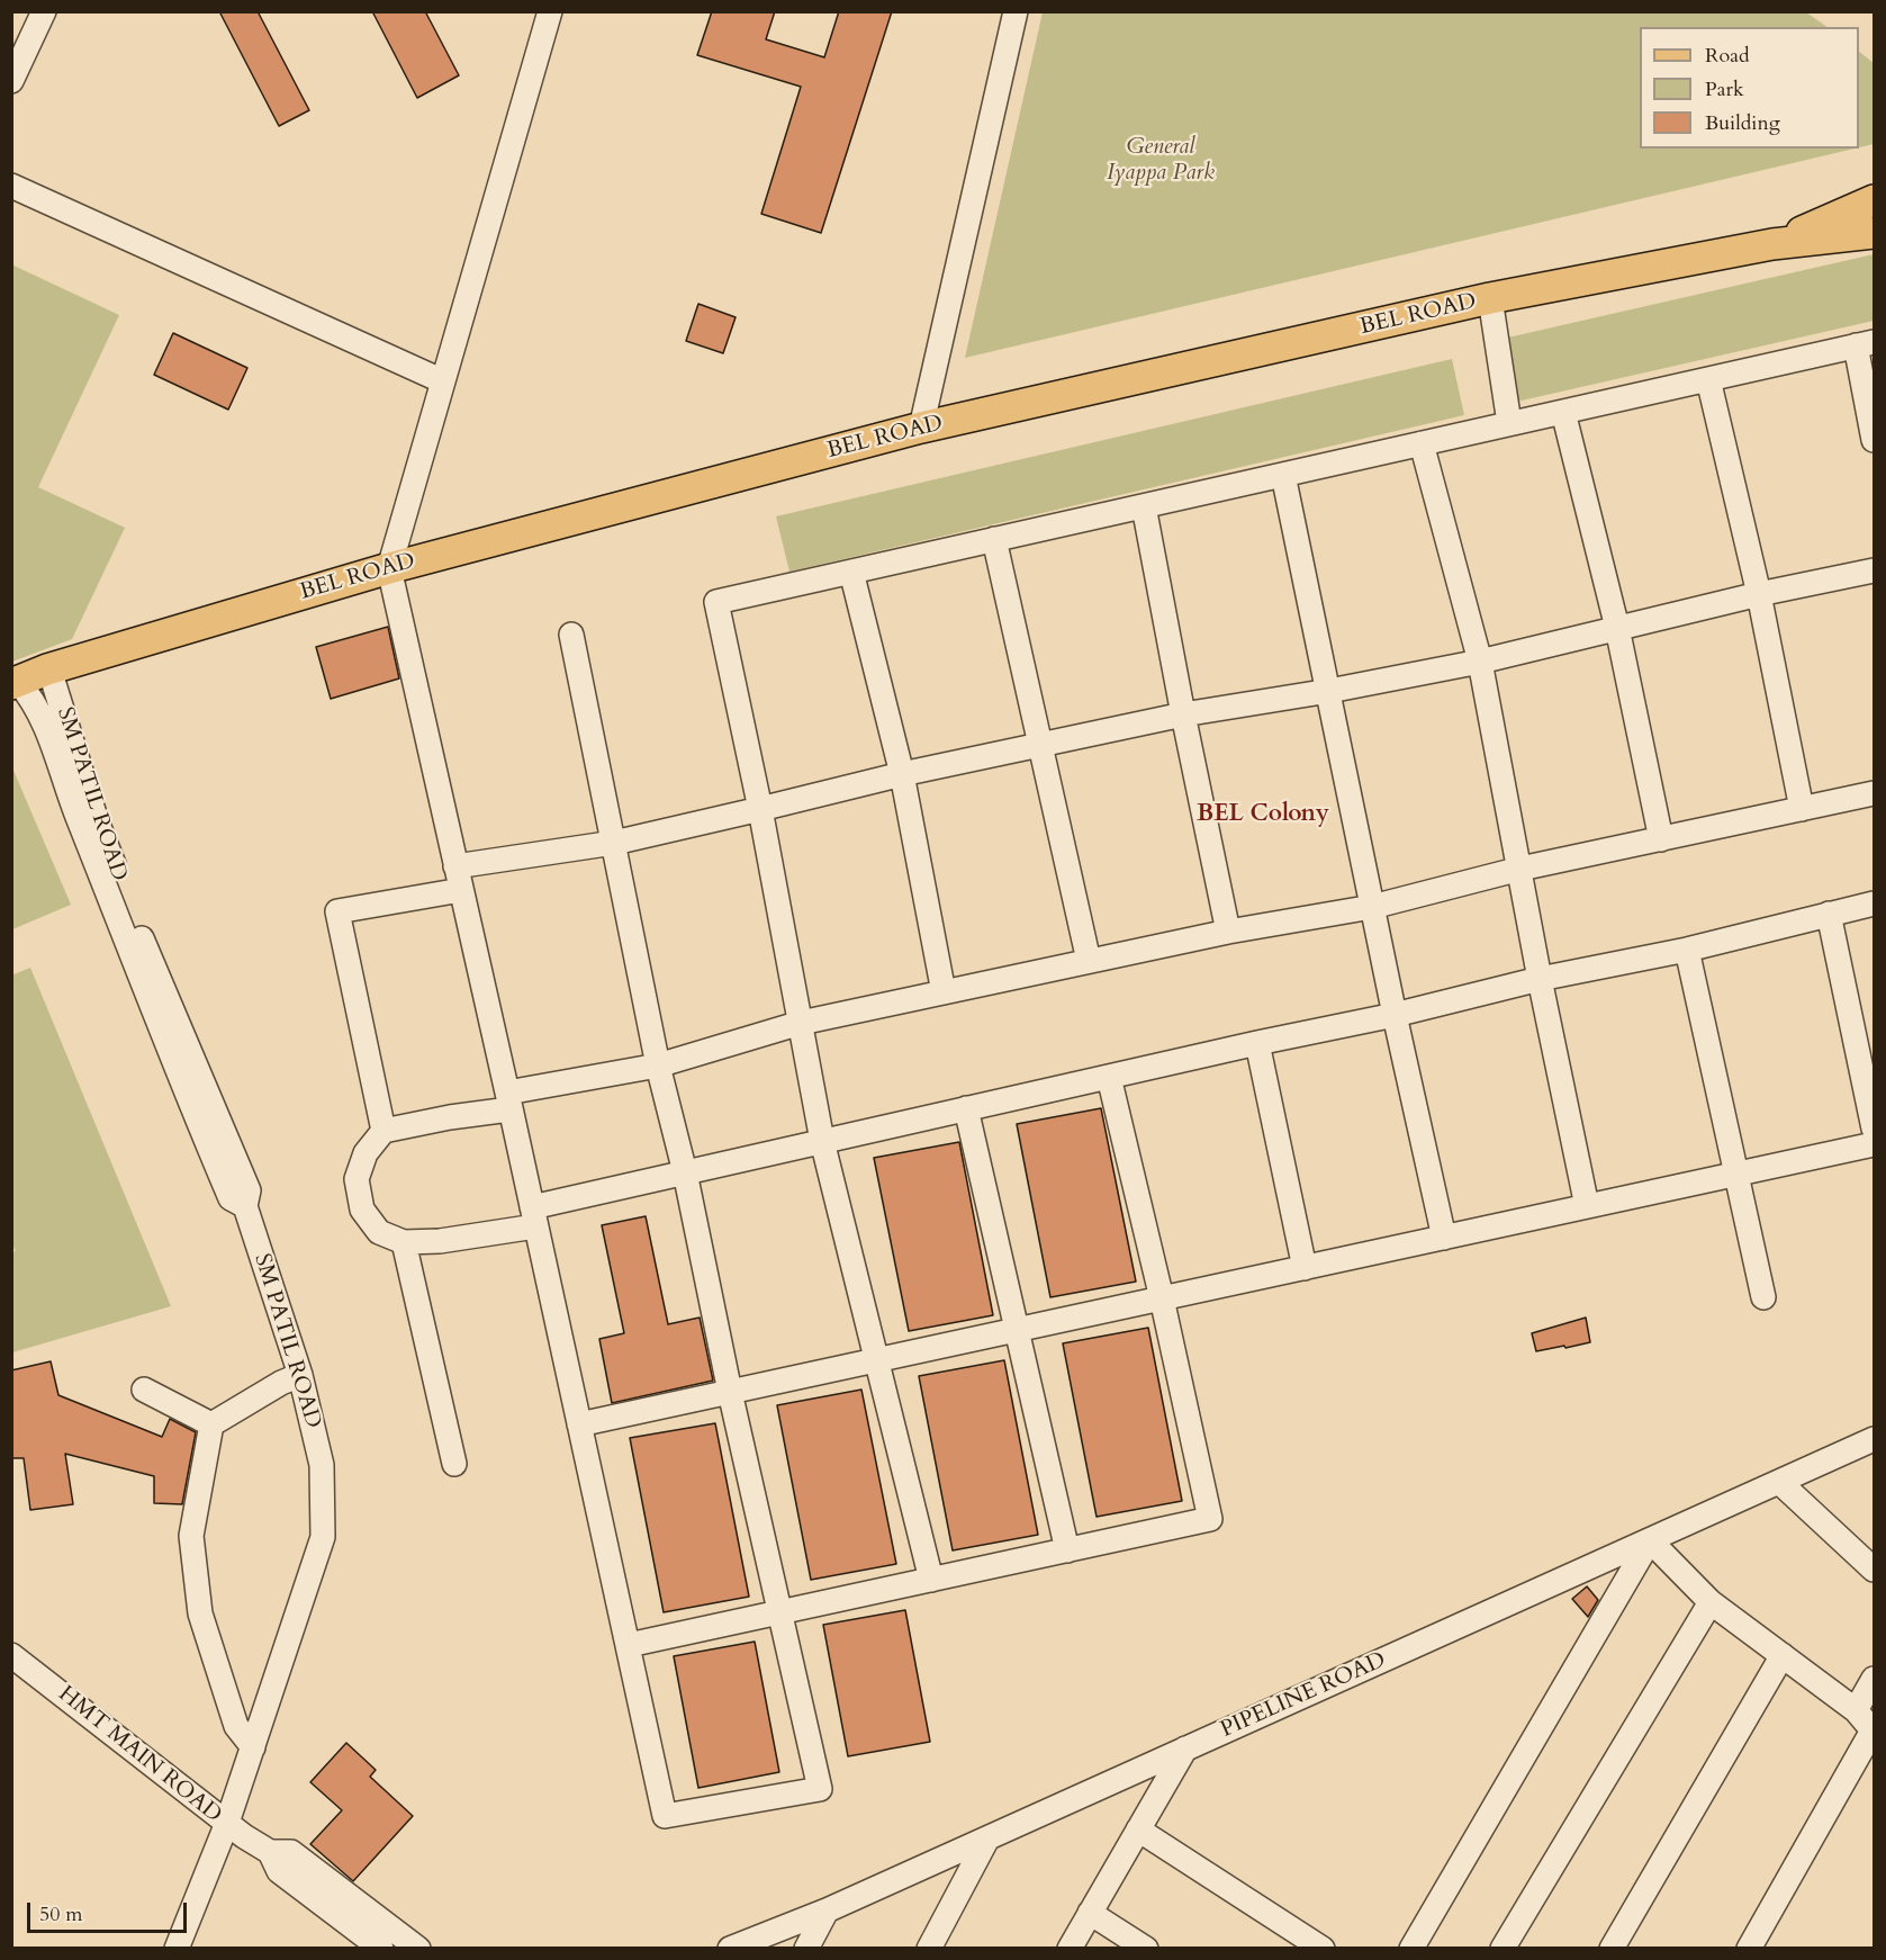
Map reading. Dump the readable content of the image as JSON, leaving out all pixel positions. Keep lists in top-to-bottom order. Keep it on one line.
{"streets":{"main road":["BEL ROAD"],"street":["SM PATIL ROAD","PIPELINE ROAD","HMT MAIN ROAD"]},"crossings":[["BEL ROAD","SM PATIL ROAD"],["SM PATIL ROAD","HMT MAIN ROAD"]],"districts":["BEL Colony"],"parks":["General Iyappa Park"],"legend":["Road","Park","Building"],"scale_bar":"50 m"}
